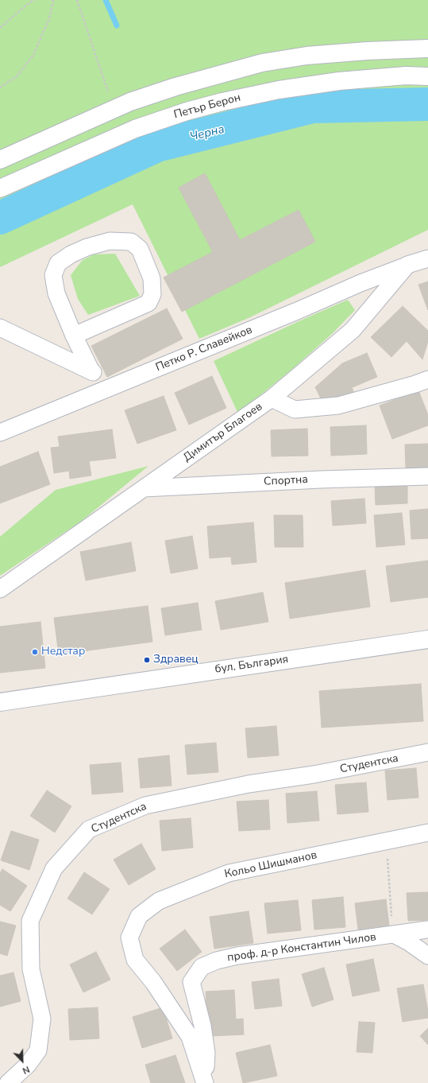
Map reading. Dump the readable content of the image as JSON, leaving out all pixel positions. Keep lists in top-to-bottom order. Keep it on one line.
{"streets":{"main road":["Петър Берон","бул. България"],"street":["Петко Р. Славейков","Димитър Благоев","Спортна","Студентска","Кольо Шишманов","проф. д-р Константин Чилов"]},"crossings":[["Петко Р. Славейков","Димитър Благоев"],["Димитър Благоев","Спортна"],["Кольо Шишманов","проф. д-р Константин Чилов"]],"water":["Черна"],"places":["Недстар","Здравец"],"north":"bottom right"}
